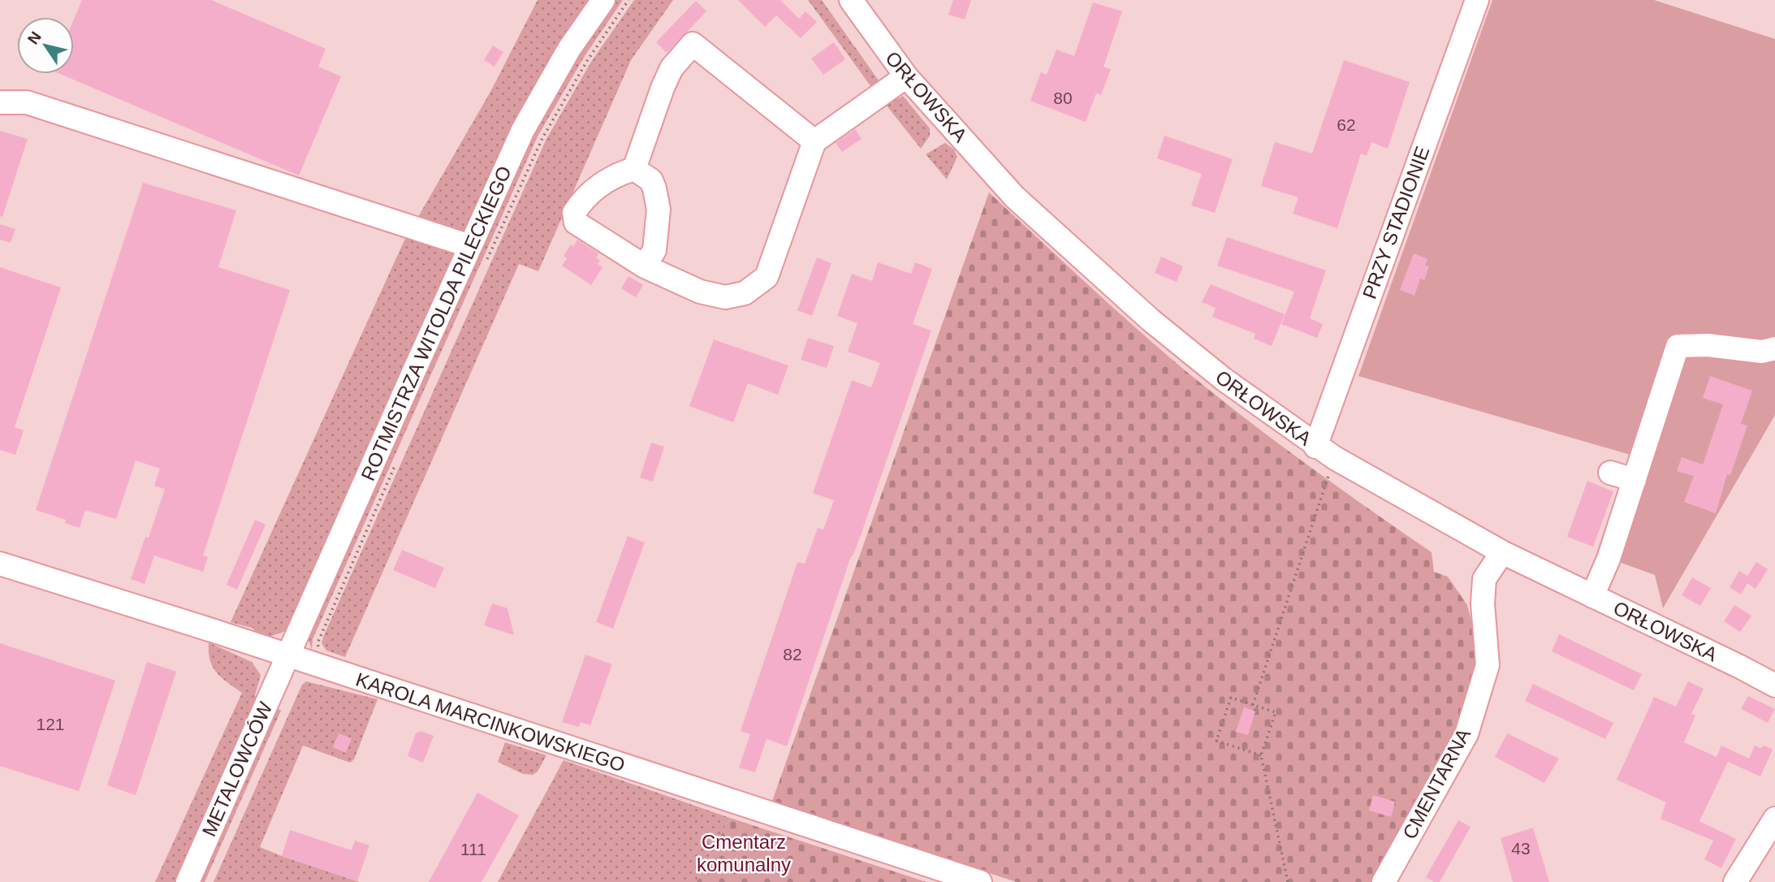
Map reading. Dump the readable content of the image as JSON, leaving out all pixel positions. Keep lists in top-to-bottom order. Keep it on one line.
{"streets":{"street":["ORŁOWSKA","PRZY STADIONIE","ROTMISTRZA WITOLDA PILECKIEGO","KAROLA MARCINKOWSKIEGO","METALOWCÓW","CMENTARNA"]},"crossings":[["ORŁOWSKA","PRZY STADIONIE"],["ORŁOWSKA","CMENTARNA"],["ROTMISTRZA WITOLDA PILECKIEGO","KAROLA MARCINKOWSKIEGO"],["ROTMISTRZA WITOLDA PILECKIEGO","METALOWCÓW"],["KAROLA MARCINKOWSKIEGO","METALOWCÓW"]],"parks":["Cmentarz komunalny"],"house_numbers":["80","62","82","121","43","111"],"north":"top left"}
